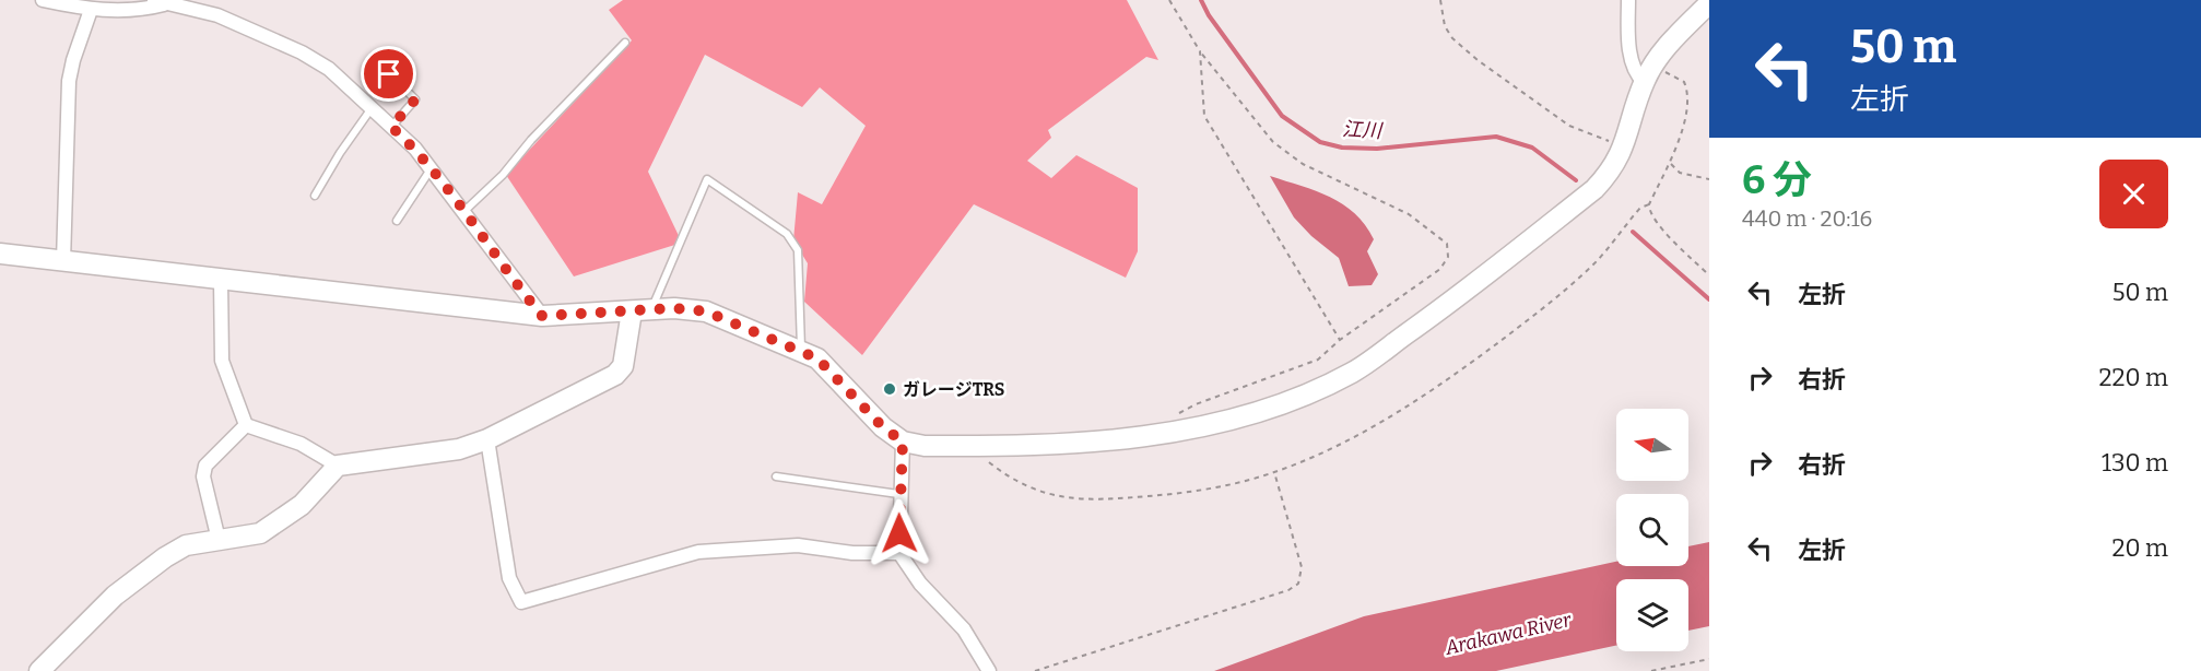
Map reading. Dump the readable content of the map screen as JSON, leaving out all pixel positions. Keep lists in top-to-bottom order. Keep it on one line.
{"water":["江川","Arakawa River"],"places":["ガレージTRS"],"north":"left","page":{"turn":["50 m","左折"],"heading":["6 分","440 m · 20:16"],"list":[{"name":"左折","value":"50 m"},{"name":"右折","value":"220 m"},{"name":"右折","value":"130 m"},{"name":"左折","value":"20 m"}]}}
